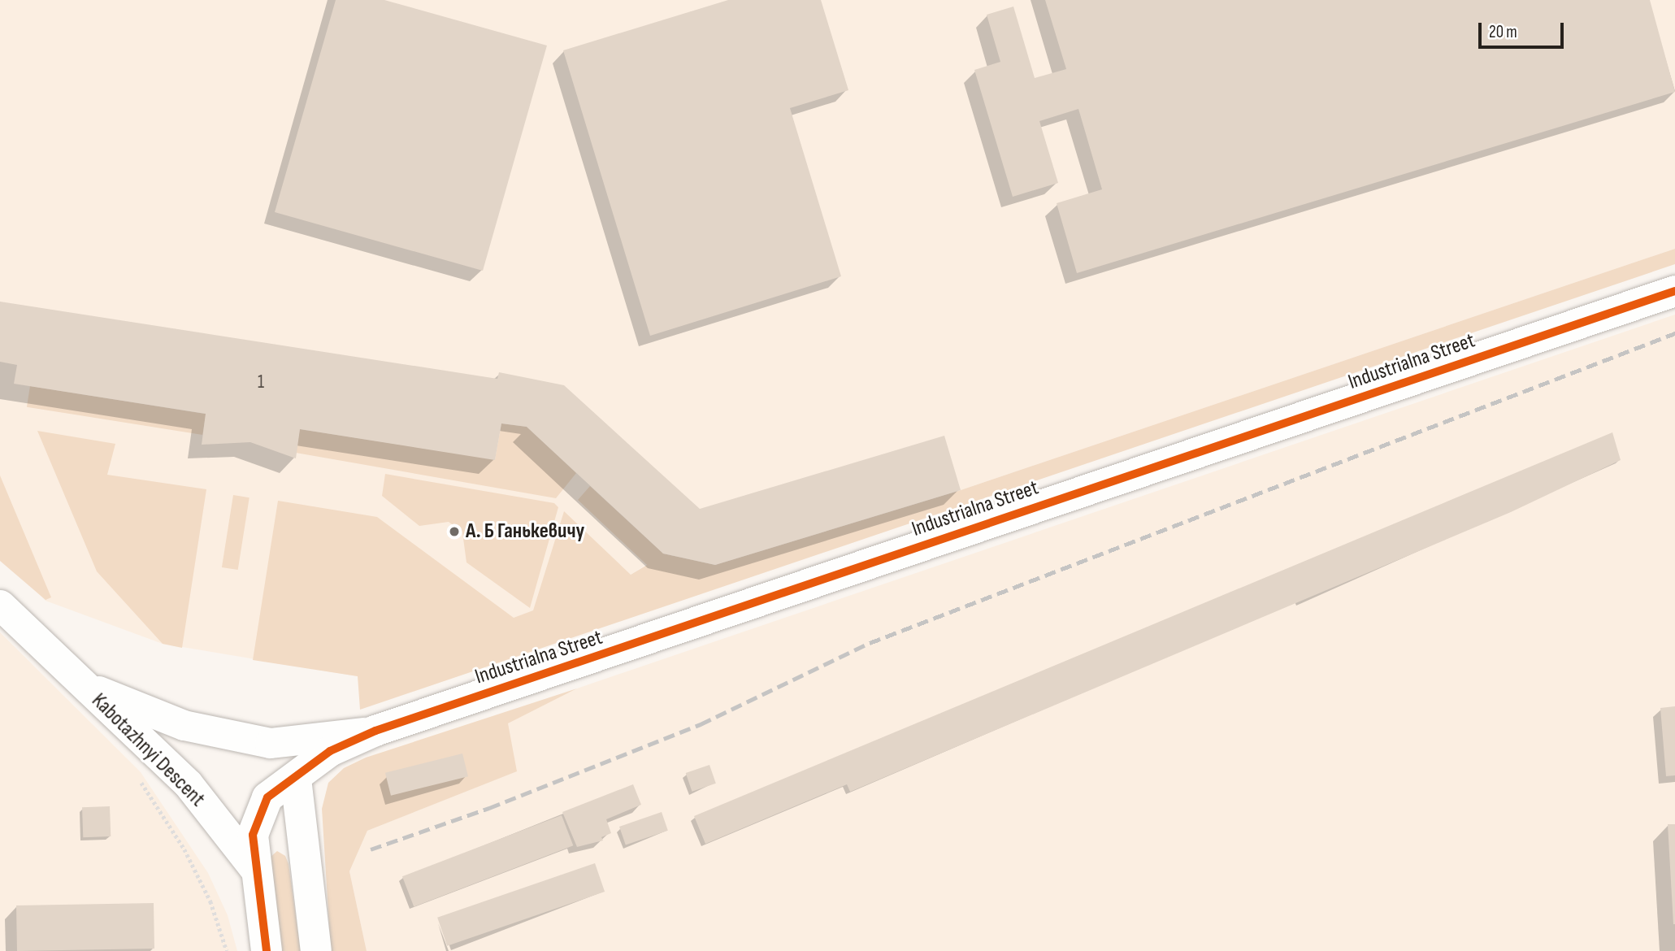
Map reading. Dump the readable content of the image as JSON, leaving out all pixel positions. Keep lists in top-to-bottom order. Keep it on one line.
{"streets":{"street":["Industrialna Street","Kabotazhnyi Descent"]},"crossings":[["Industrialna Street","Kabotazhnyi Descent"]],"places":["А. Б Ганькевичу"],"house_numbers":["1"],"scale_bar":"20 m"}
